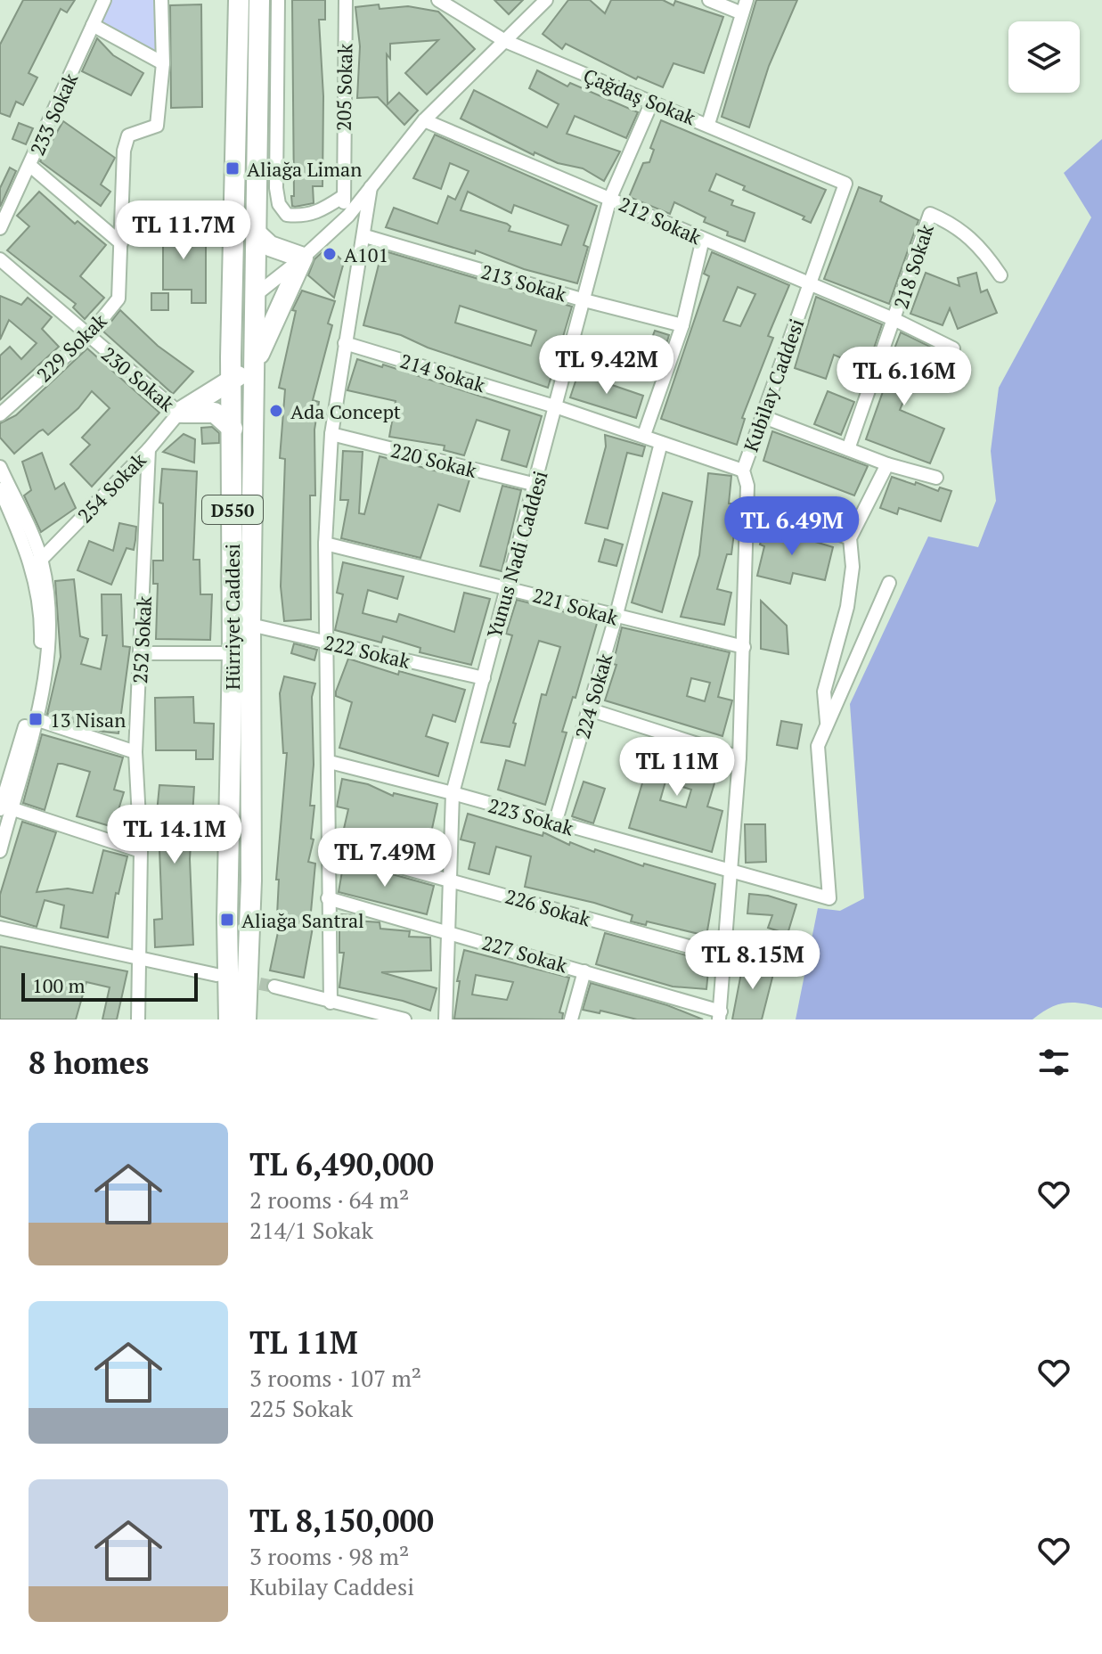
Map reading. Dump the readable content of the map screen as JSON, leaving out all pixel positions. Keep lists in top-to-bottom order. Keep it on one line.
{"streets":{"highway":["D550","Hürriyet Caddesi"],"street":["205 Sokak","Çağdaş Sokak","233 Sokak","212 Sokak","218 Sokak","213 Sokak","229 Sokak","214 Sokak","230 Sokak","Kubilay Caddesi","220 Sokak","254 Sokak","Yunus Nadi Caddesi","221 Sokak","252 Sokak","222 Sokak","224 Sokak","223 Sokak","226 Sokak","227 Sokak"]},"crossings":[["Çağdaş Sokak","Kubilay Caddesi"],["Çağdaş Sokak","Yunus Nadi Caddesi"],["212 Sokak","218 Sokak"],["212 Sokak","Kubilay Caddesi"],["212 Sokak","Yunus Nadi Caddesi"],["213 Sokak","Yunus Nadi Caddesi"],["229 Sokak","230 Sokak"],["214 Sokak","Kubilay Caddesi"],["214 Sokak","Yunus Nadi Caddesi"],["214 Sokak","224 Sokak"],["230 Sokak","254 Sokak"],["Kubilay Caddesi","221 Sokak"],["Kubilay Caddesi","223 Sokak"],["Kubilay Caddesi","226 Sokak"],["Kubilay Caddesi","227 Sokak"],["220 Sokak","Yunus Nadi Caddesi"],["254 Sokak","252 Sokak"],["Yunus Nadi Caddesi","221 Sokak"],["Yunus Nadi Caddesi","222 Sokak"],["Yunus Nadi Caddesi","223 Sokak"],["Yunus Nadi Caddesi","226 Sokak"],["Yunus Nadi Caddesi","227 Sokak"],["221 Sokak","224 Sokak"],["Hürriyet Caddesi","222 Sokak"],["224 Sokak","223 Sokak"]],"places":{"transit":["Aliağa Liman","13 Nisan","Aliağa Santral"],"other":["A101","Ada Concept"]},"scale_bar":"100 m","page":{"price":["TL 11.7M","TL 9.42M","TL 6.16M","TL 6.49M","TL 11M","TL 14.1M","TL 7.49M","TL 8.15M"],"scale":"100 m","heading":"8 homes","list":[{"name":"TL 6,490,000","note":"2 rooms · 64 m² · 214/1 Sokak"},{"name":"TL 11M","note":"3 rooms · 107 m² · 225 Sokak"},{"name":"TL 8,150,000","note":"3 rooms · 98 m² · Kubilay Caddesi"}]}}
